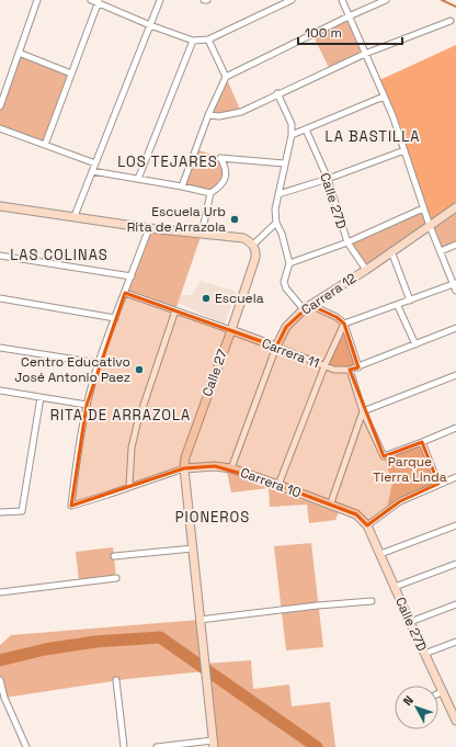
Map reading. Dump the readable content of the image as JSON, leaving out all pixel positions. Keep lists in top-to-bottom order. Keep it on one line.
{"streets":{"street":["Calle 27D","Carrera 12","Carrera 11","Calle 27","Carrera 10"]},"crossings":[["Calle 27D","Carrera 12"],["Calle 27D","Carrera 10"],["Carrera 12","Carrera 11"],["Carrera 12","Carrera 10"],["Carrera 11","Calle 27"],["Calle 27","Carrera 10"]],"districts":["LA BASTILLA","LOS TEJARES","LAS COLINAS","RITA DE ARRAZOLA","PIONEROS"],"parks":["Parque Tierra Linda"],"places":["Escuela Urb Rita de Arrazola","Escuela","Centro Educativo José Antonio Paez"],"scale_bar":"100 m","north":"top left"}
